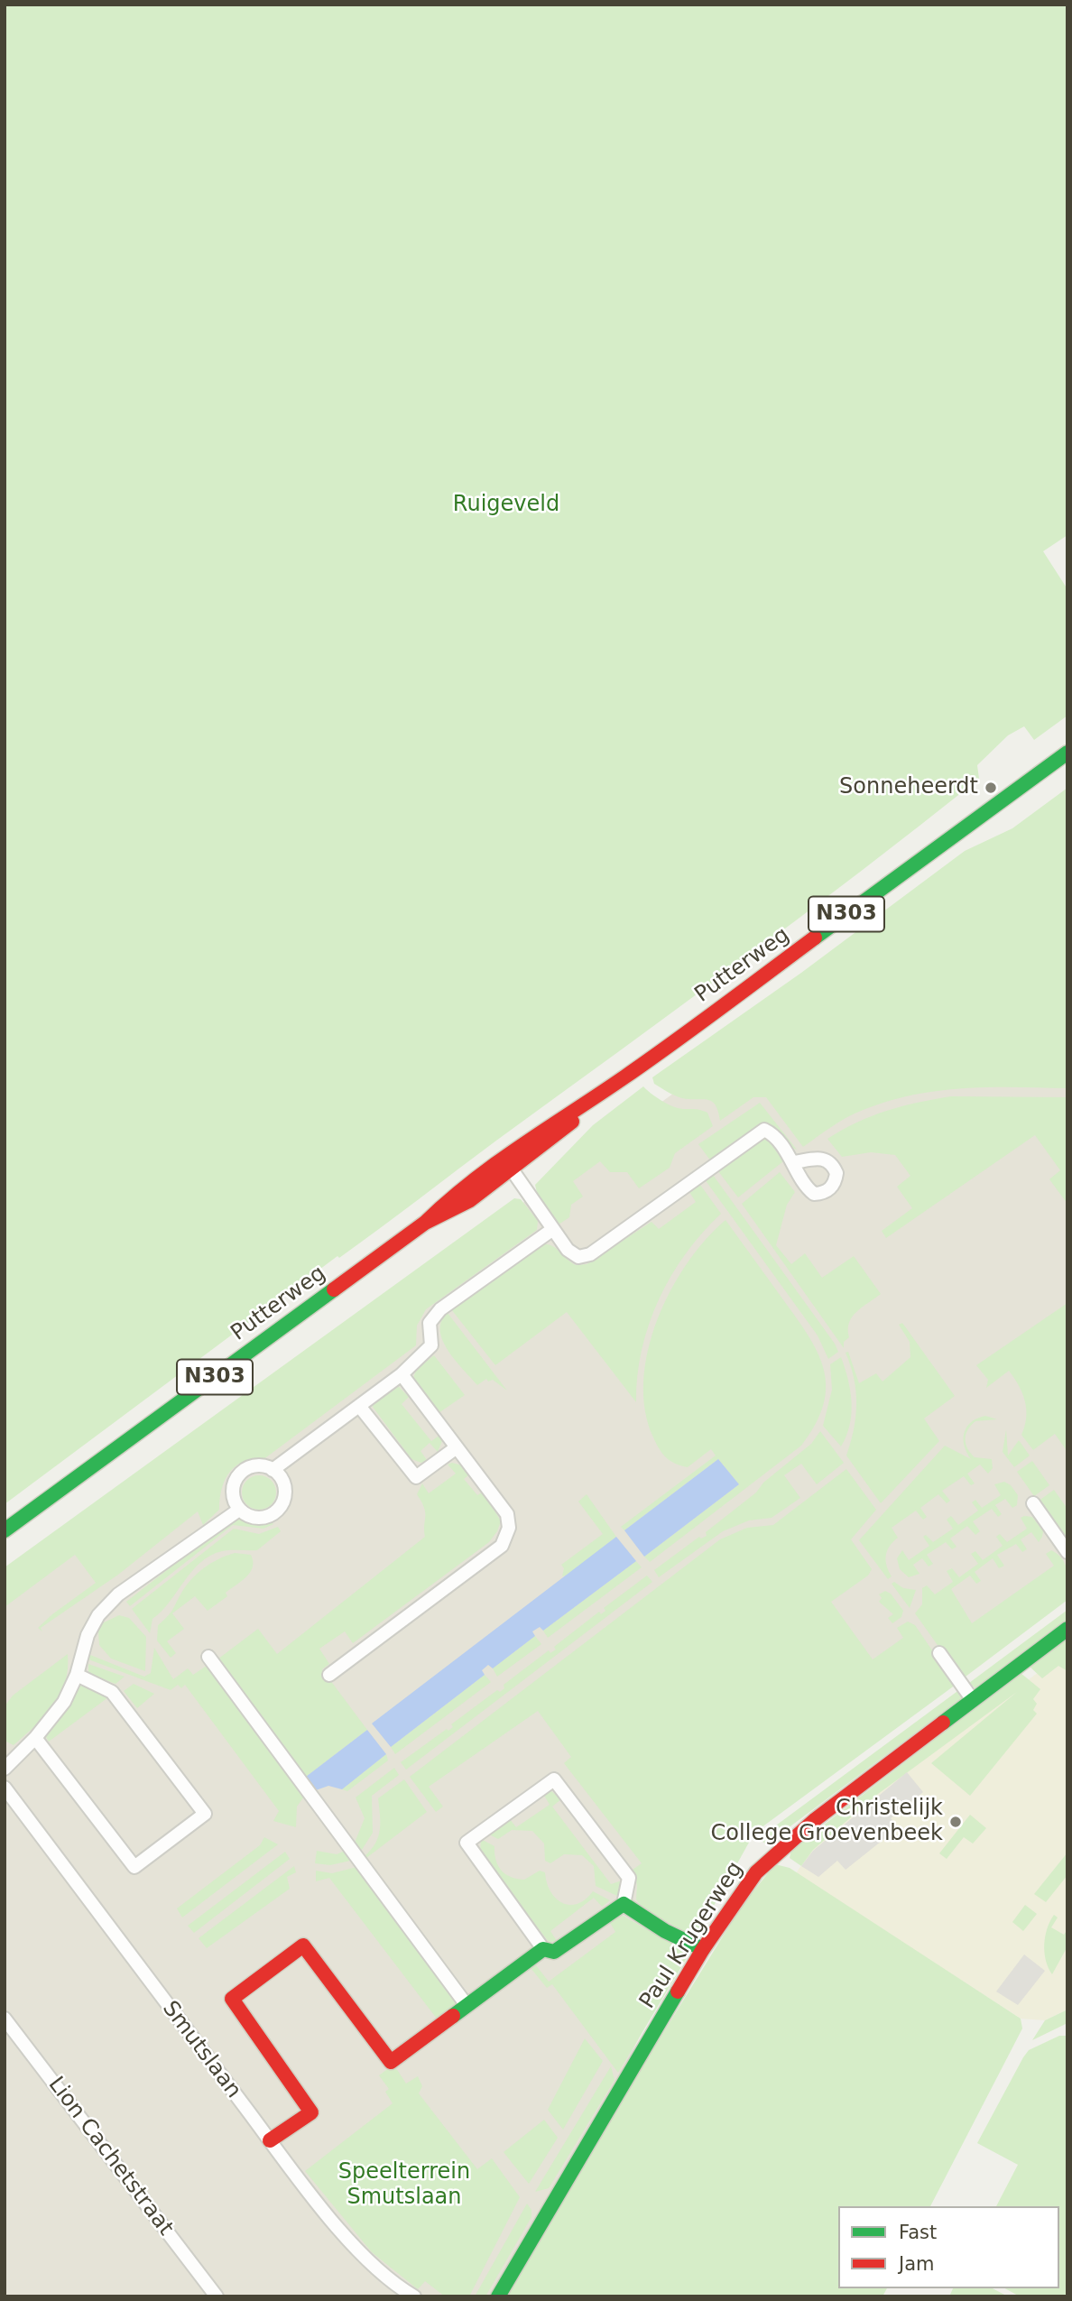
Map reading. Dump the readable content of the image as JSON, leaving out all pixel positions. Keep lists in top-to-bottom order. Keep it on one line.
{"streets":{"street":["N303","Putterweg","Paul Krugerweg","Smutslaan","Lion Cachetstraat"]},"parks":["Ruigeveld","Speelterrein Smutslaan"],"places":["Sonneheerdt","Christelijk College Groevenbeek"],"legend":["Fast","Jam"]}
